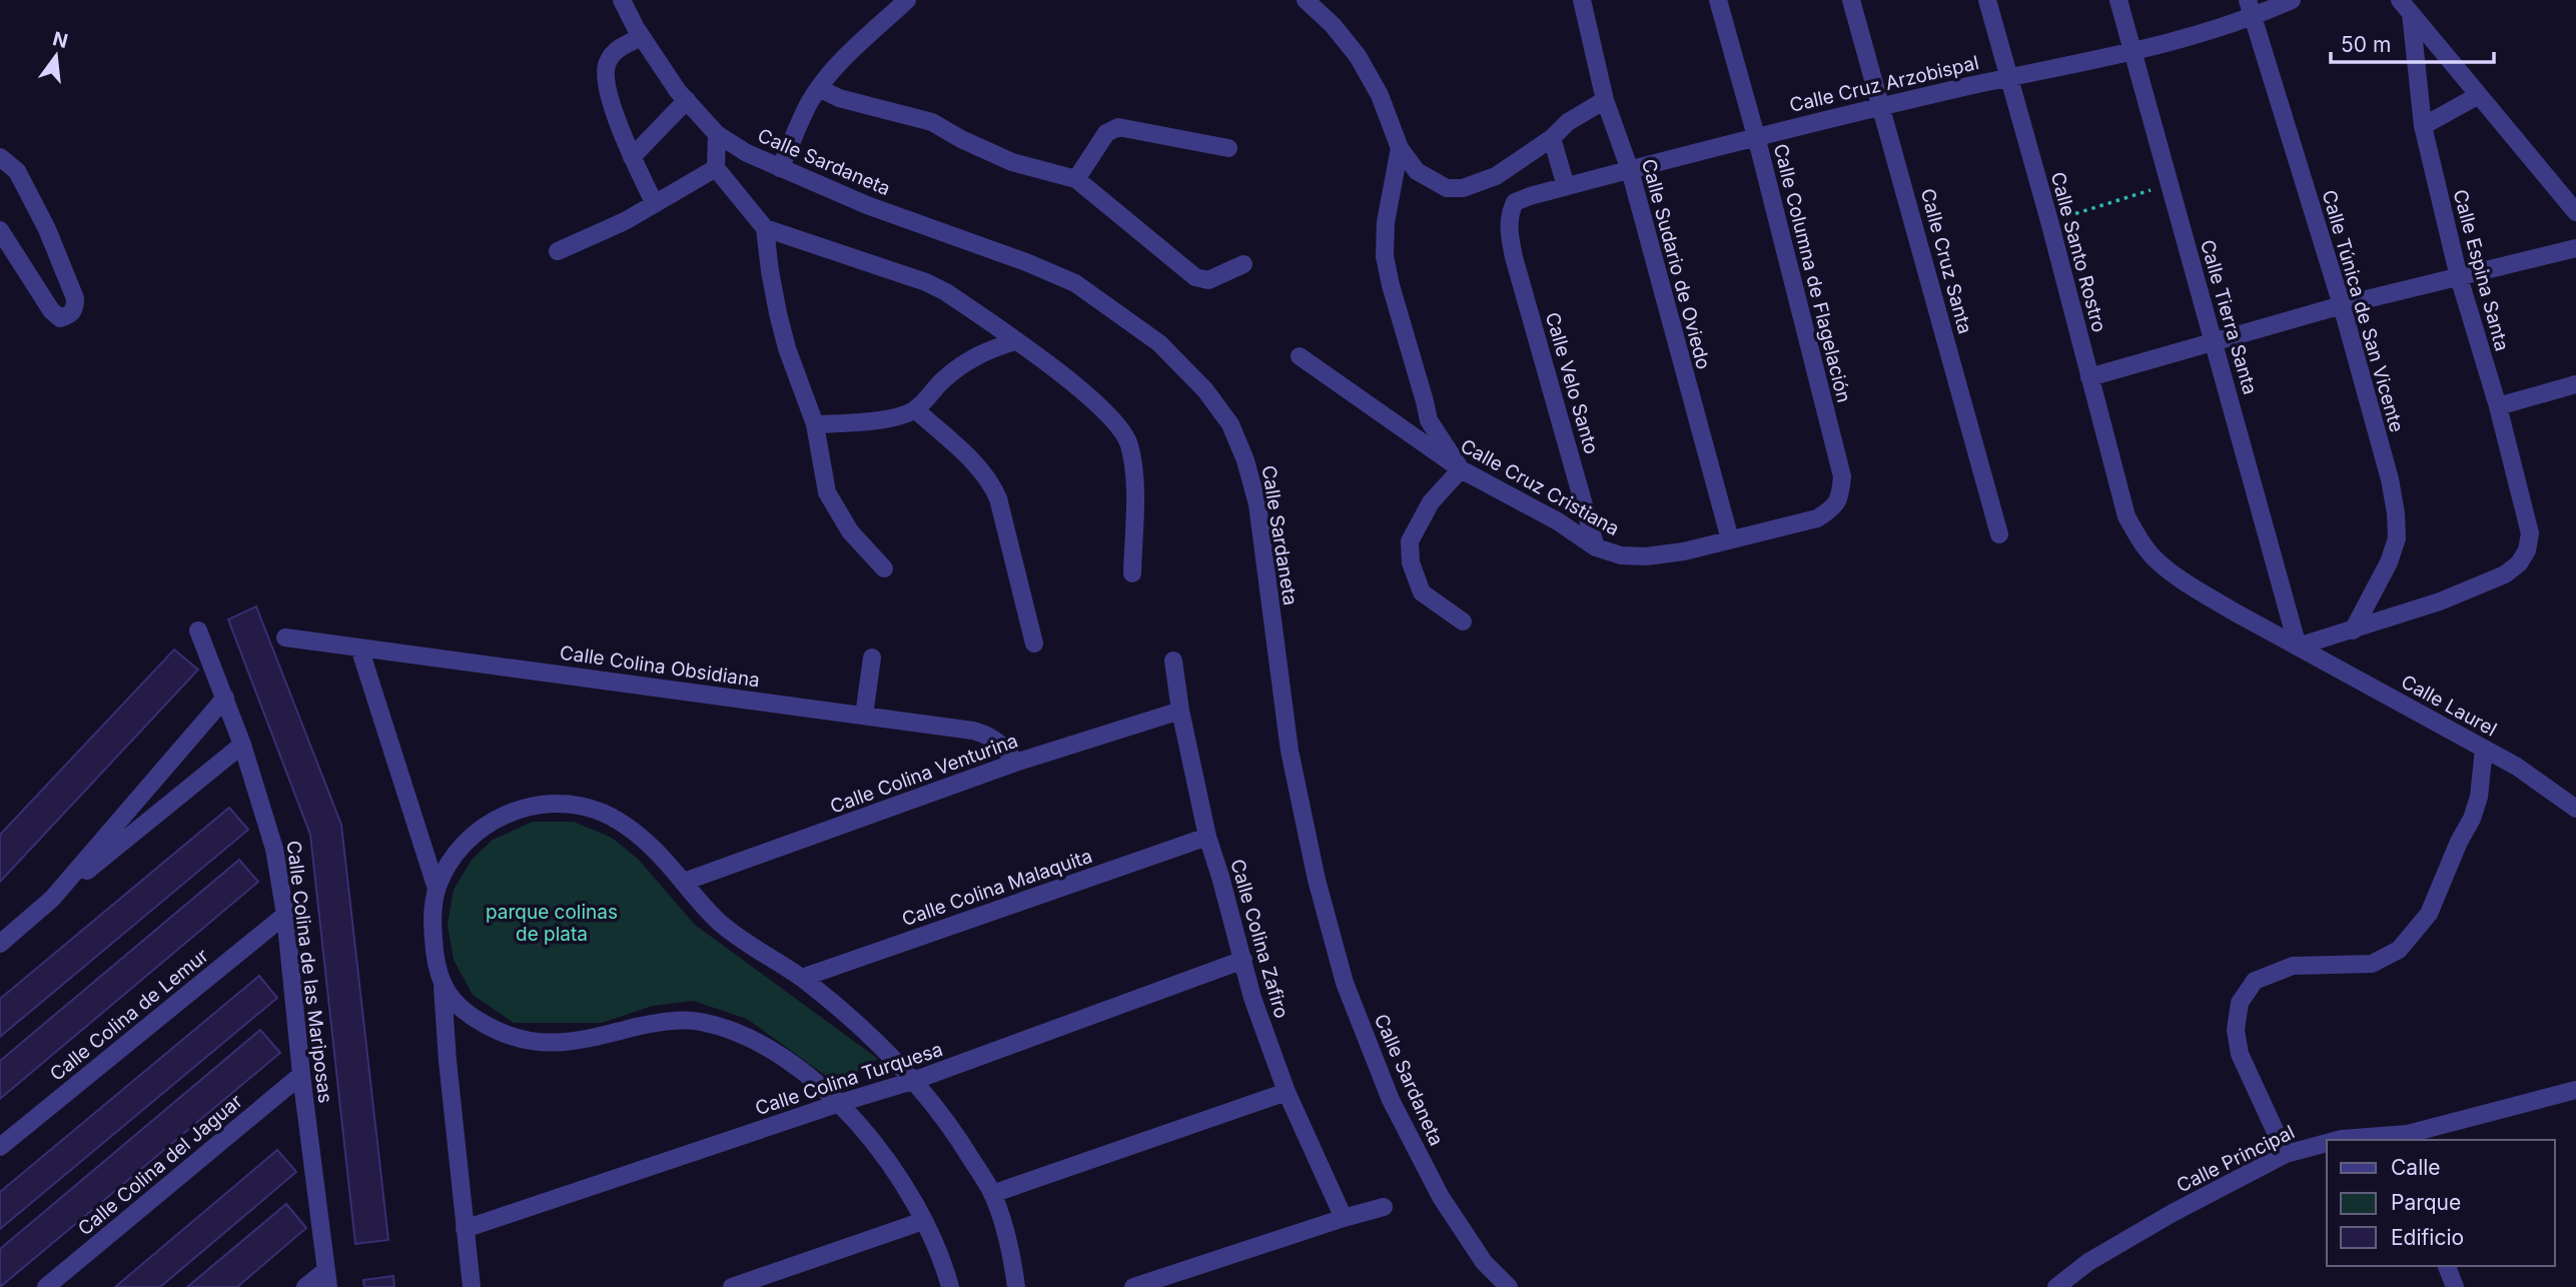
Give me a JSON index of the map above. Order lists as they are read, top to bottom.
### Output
{
  "streets": {
    "street": [
      "Calle Cruz Arzobispal",
      "Calle Sardaneta",
      "Calle Santo Rostro",
      "Calle Cruz Santa",
      "Calle Sudario de Oviedo",
      "Calle Espina Santa",
      "Calle Columna de Flagelación",
      "Calle Túnica de San Vicente",
      "Calle Tierra Santa",
      "Calle Velo Santo",
      "Calle Cruz Cristiana",
      "Calle Colina Obsidiana",
      "Calle Laurel",
      "Calle Colina Venturina",
      "Calle Colina Malaquita",
      "Calle Colina Zafiro",
      "Calle Colina de las Mariposas",
      "Calle Colina de Lemur",
      "Calle Colina Turquesa",
      "Calle Principal",
      "Calle Colina del Jaguar"
    ]
  },
  "crossings": [
    ["Calle Cruz Arzobispal", "Calle Santo Rostro"],
    ["Calle Cruz Arzobispal", "Calle Cruz Santa"],
    ["Calle Cruz Arzobispal", "Calle Sudario de Oviedo"],
    ["Calle Cruz Arzobispal", "Calle Columna de Flagelación"],
    ["Calle Cruz Arzobispal", "Calle Túnica de San Vicente"],
    ["Calle Cruz Arzobispal", "Calle Tierra Santa"],
    ["Calle Cruz Arzobispal", "Calle Velo Santo"],
    ["Calle Santo Rostro", "Calle Laurel"],
    ["Calle Sudario de Oviedo", "Calle Cruz Cristiana"],
    ["Calle Espina Santa", "Calle Túnica de San Vicente"],
    ["Calle Columna de Flagelación", "Calle Cruz Cristiana"],
    ["Calle Tierra Santa", "Calle Laurel"],
    ["Calle Velo Santo", "Calle Cruz Cristiana"],
    ["Calle Colina Obsidiana", "Calle Colina Venturina"],
    ["Calle Colina Venturina", "Calle Colina Zafiro"],
    ["Calle Colina Malaquita", "Calle Colina Zafiro"],
    ["Calle Colina Zafiro", "Calle Colina Turquesa"],
    ["Calle Colina de las Mariposas", "Calle Colina de Lemur"],
    ["Calle Colina de las Mariposas", "Calle Colina del Jaguar"]
  ],
  "parks": ["parque colinas de plata"],
  "legend": ["Calle", "Parque", "Edificio"],
  "scale_bar": "50 m",
  "north": "top"
}
